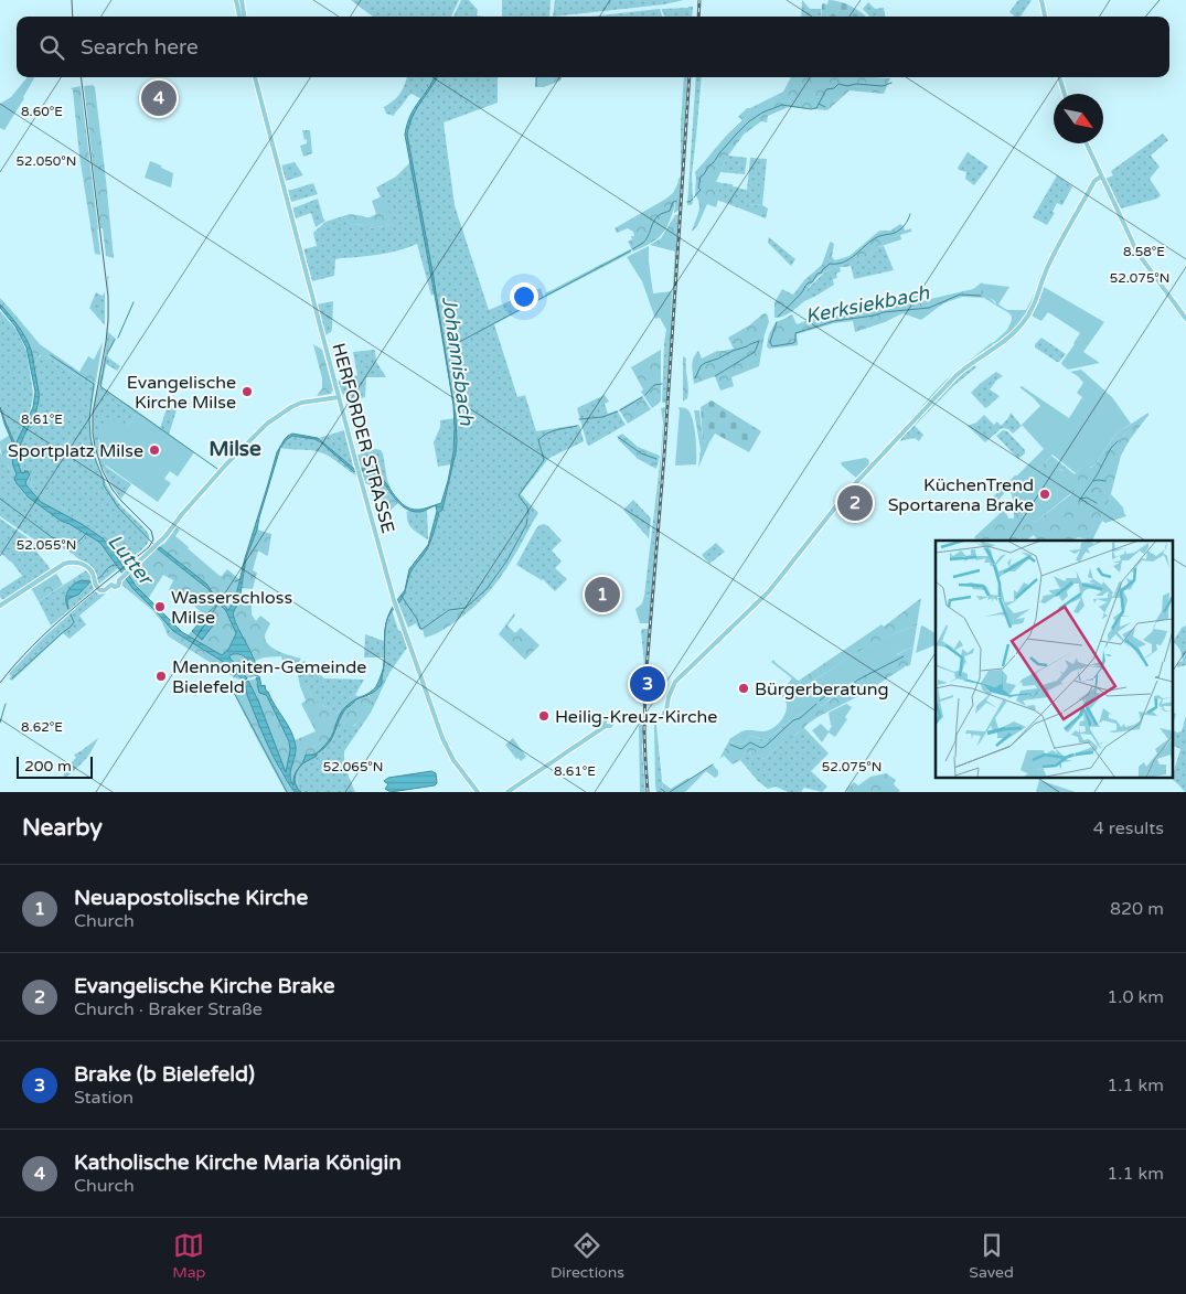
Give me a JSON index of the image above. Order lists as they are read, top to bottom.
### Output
{
  "streets": {
    "main road": ["HERFORDER STRASSE"]
  },
  "districts": ["Milse"],
  "water": ["Kerksiekbach", "Johannisbach", "Lutter"],
  "places": [
    "Evangelische Kirche Milse",
    "Sportplatz Milse",
    "KüchenTrend Sportarena Brake",
    "Wasserschloss Milse",
    "Mennoniten-Gemeinde Bielefeld",
    "Bürgerberatung",
    "Heilig-Kreuz-Kirche"
  ],
  "scale_bar": "200 m",
  "north": "bottom right",
  "page": {
    "search": "Search here",
    "pins": [
      "4",
      "2",
      "1",
      "3"
    ],
    "scale": "200 m",
    "heading": ["Nearby", "4 results"],
    "list": [
      {
        "mark": "1",
        "name": "Neuapostolische Kirche",
        "note": "Church",
        "value": "820 m"
      },
      {
        "mark": "2",
        "name": "Evangelische Kirche Brake",
        "note": "Church · Braker Straße",
        "value": "1.0 km"
      },
      {
        "mark": "3",
        "name": "Brake (b Bielefeld)",
        "note": "Station",
        "value": "1.1 km"
      },
      {
        "mark": "4",
        "name": "Katholische Kirche Maria Königin",
        "note": "Church",
        "value": "1.1 km"
      }
    ],
    "nav": ["Map", "Directions", "Saved"]
  },
  "coordinates": [
    "8.60°E",
    "52.050°N",
    "8.58°E",
    "52.075°N",
    "8.61°E",
    "52.055°N",
    "8.62°E",
    "52.065°N"
  ]
}
